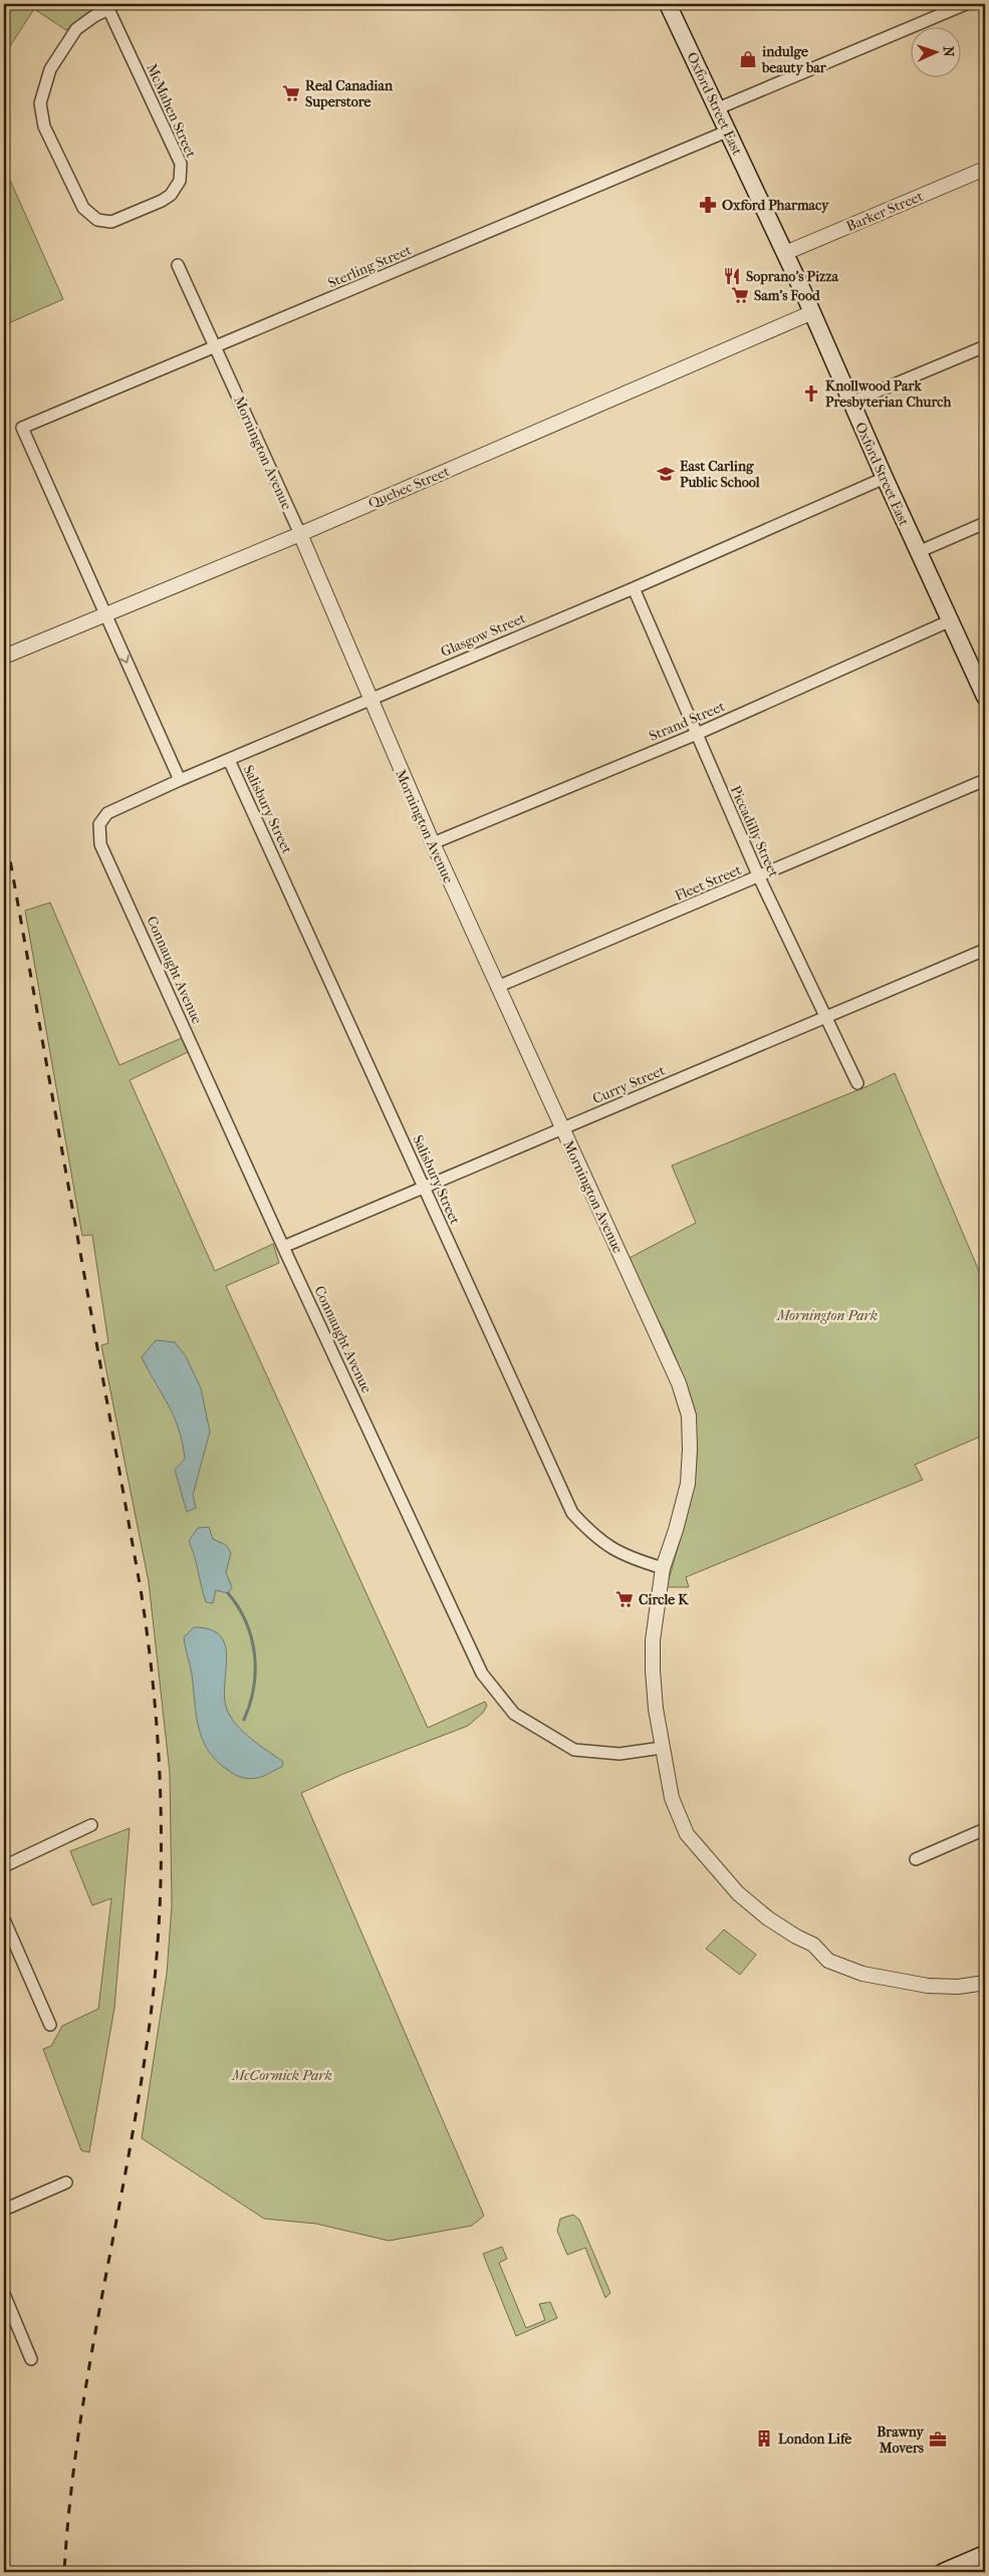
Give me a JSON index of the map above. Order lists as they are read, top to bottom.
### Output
{
  "streets": {
    "main road": ["Oxford Street East"],
    "street": [
      "McMahen Street",
      "Barker Street",
      "Sterling Street",
      "Mornington Avenue",
      "Quebec Street",
      "Glasgow Street",
      "Strand Street",
      "Salisbury Street",
      "Piccadilly Street",
      "Fleet Street",
      "Connaught Avenue",
      "Curry Street"
    ]
  },
  "crossings": [
    ["Oxford Street East", "Barker Street"],
    ["Oxford Street East", "Sterling Street"],
    ["Oxford Street East", "Quebec Street"],
    ["Oxford Street East", "Glasgow Street"],
    ["Oxford Street East", "Strand Street"],
    ["Sterling Street", "Mornington Avenue"],
    ["Sterling Street", "Quebec Street"],
    ["Mornington Avenue", "Quebec Street"],
    ["Mornington Avenue", "Glasgow Street"],
    ["Mornington Avenue", "Strand Street"],
    ["Mornington Avenue", "Salisbury Street"],
    ["Mornington Avenue", "Fleet Street"],
    ["Mornington Avenue", "Connaught Avenue"],
    ["Mornington Avenue", "Curry Street"],
    ["Glasgow Street", "Salisbury Street"],
    ["Glasgow Street", "Piccadilly Street"],
    ["Glasgow Street", "Connaught Avenue"],
    ["Strand Street", "Piccadilly Street"],
    ["Salisbury Street", "Curry Street"],
    ["Piccadilly Street", "Fleet Street"],
    ["Piccadilly Street", "Curry Street"],
    ["Connaught Avenue", "Curry Street"]
  ],
  "parks": ["Mornington Park", "McCormick Park"],
  "places": {
    "shop": ["indulge beauty bar"],
    "supermarket": ["Real Canadian Superstore", "Sam's Food", "Circle K"],
    "pharmacy": ["Oxford Pharmacy"],
    "restaurant": ["Soprano's Pizza"],
    "church": ["Knollwood Park Presbyterian Church"],
    "school or university": ["East Carling Public School"],
    "building": ["London Life"],
    "office": ["Brawny Movers"]
  },
  "north": "right"
}
